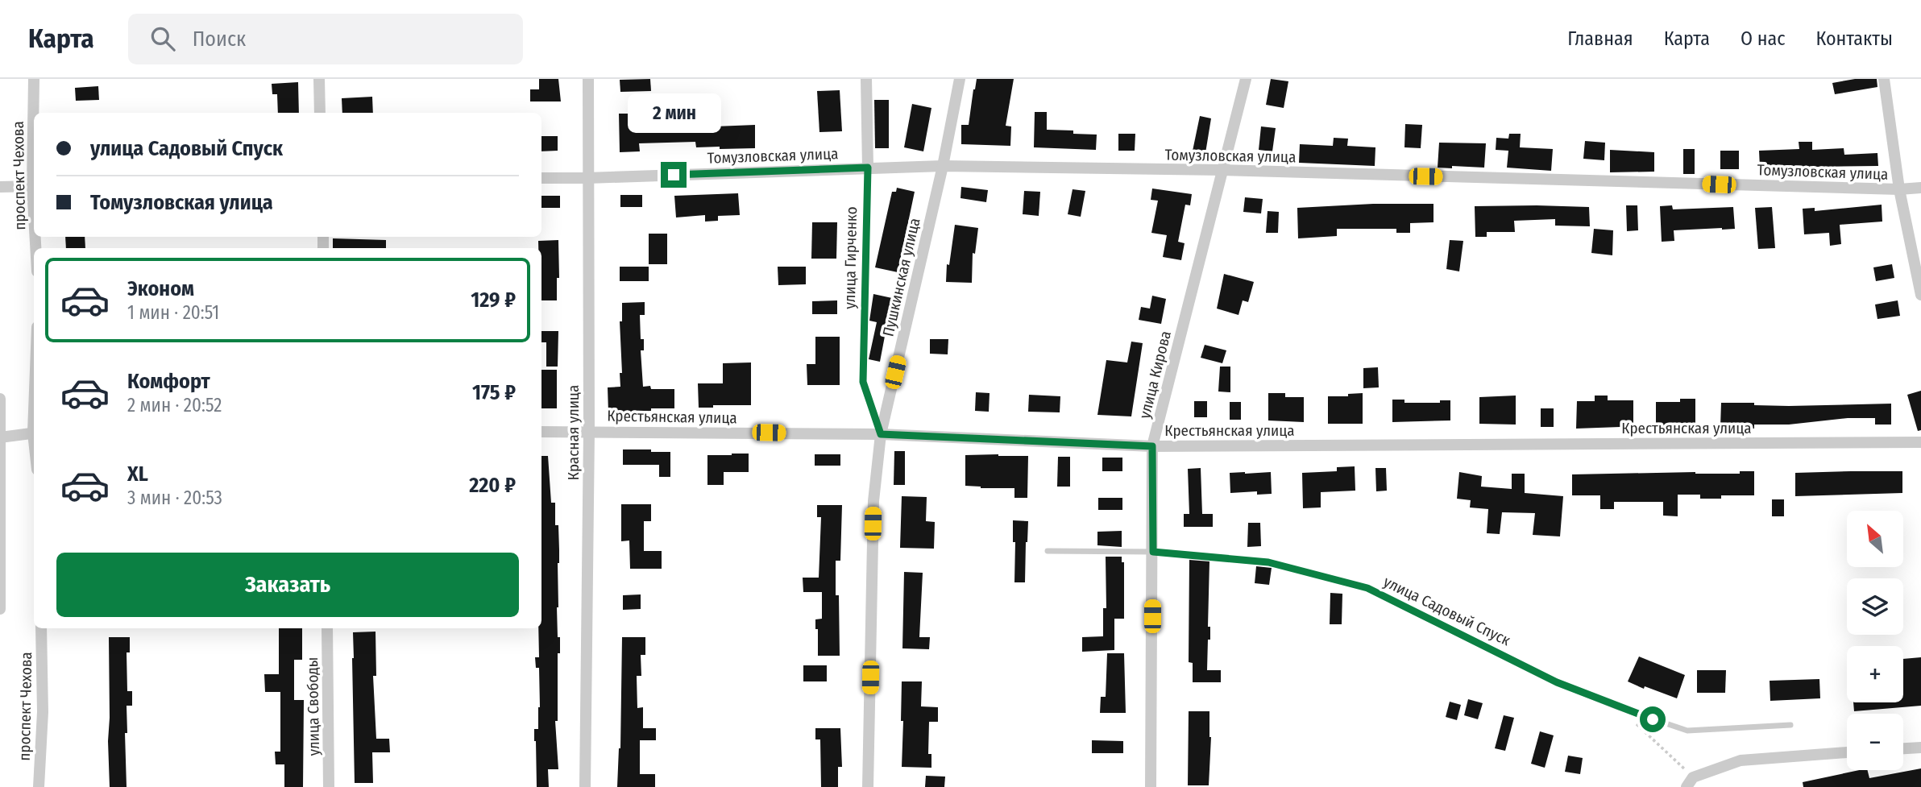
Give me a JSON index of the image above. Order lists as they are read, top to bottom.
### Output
{
  "streets": {
    "street": [
      "Томузловская улица",
      "проспект Чехова",
      "улица Гирченко",
      "Пушкинская улица",
      "улица Кирова",
      "Крестьянская улица",
      "Красная улица",
      "улица Свободы"
    ],
    "lane": ["улица Садовый Спуск"]
  },
  "crossings": [
    ["Томузловская улица", "улица Гирченко"],
    ["Томузловская улица", "Пушкинская улица"],
    ["Томузловская улица", "улица Кирова"],
    ["Томузловская улица", "Красная улица"],
    ["улица Гирченко", "Пушкинская улица"],
    ["улица Гирченко", "Крестьянская улица"],
    ["Пушкинская улица", "Крестьянская улица"],
    ["улица Кирова", "Крестьянская улица"],
    ["улица Кирова", "улица Садовый Спуск"],
    ["Крестьянская улица", "Красная улица"]
  ],
  "north": "top left",
  "page": {
    "header": "Карта",
    "search": "Поиск",
    "nav": [
      "Главная",
      "Карта",
      "О нас",
      "Контакты"
    ],
    "bubble": "2 мин",
    "banner": ["улица Садовый Спуск", "Томузловская улица"],
    "list": [
      {
        "name": "Эконом",
        "note": "1 мин · 20:51",
        "value": "129 ₽"
      },
      {
        "name": "Комфорт",
        "note": "2 мин · 20:52",
        "value": "175 ₽"
      },
      {
        "name": "XL",
        "note": "3 мин · 20:53",
        "value": "220 ₽"
      }
    ],
    "map_buttons": ["+", "−"],
    "buttons": "Заказать"
  }
}
